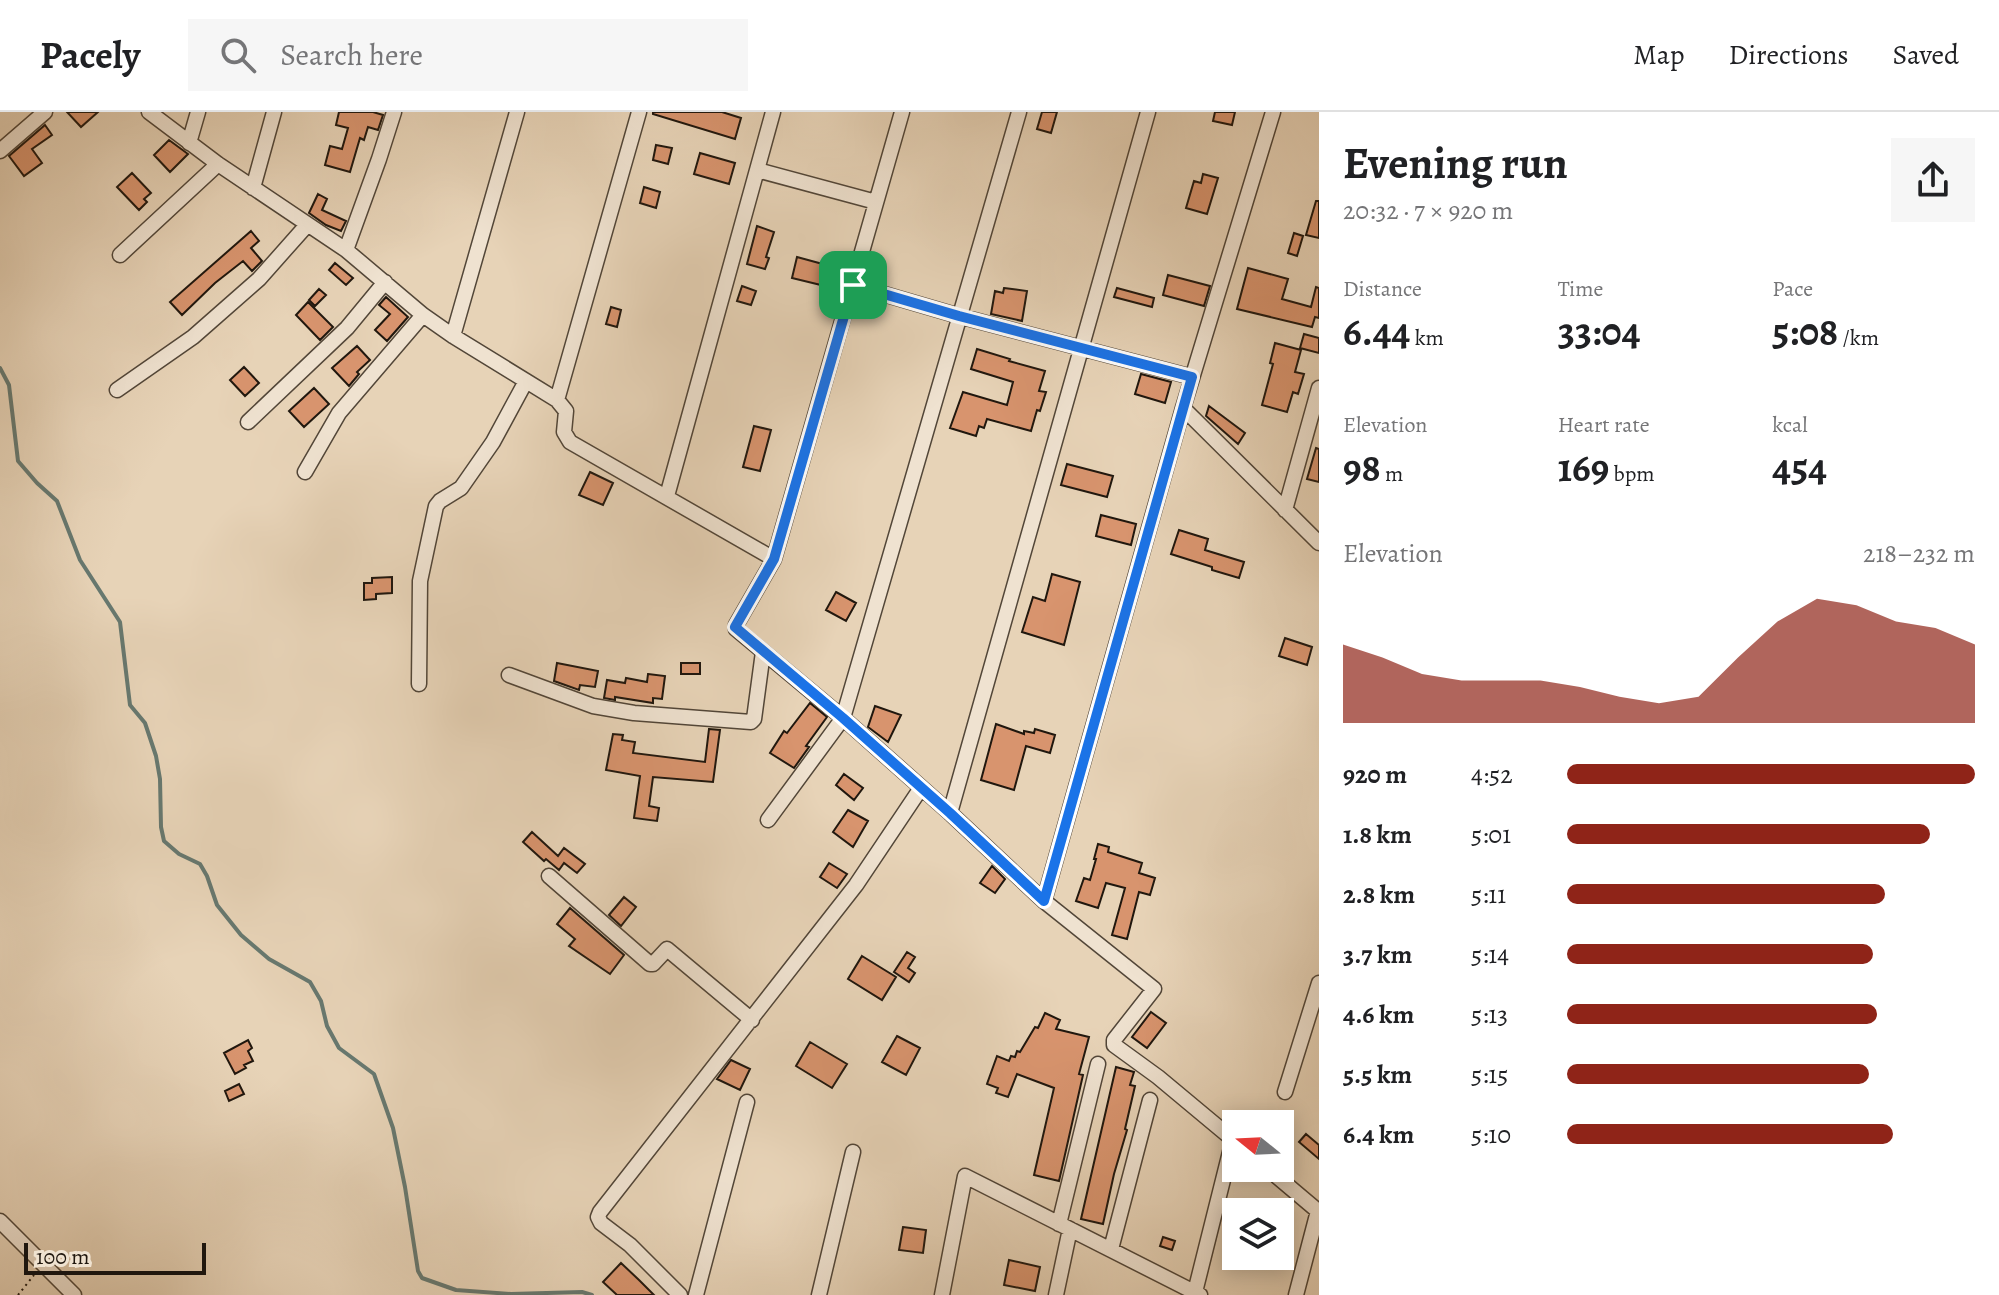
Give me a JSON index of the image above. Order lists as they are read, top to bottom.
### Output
{
  "scale_bar": "100 m",
  "north": "left",
  "page": {
    "header": "Pacely",
    "search": "Search here",
    "nav": ["Map", "Directions", "Saved"],
    "heading": ["Evening run", "20:32 · 7 × 920 m"],
    "stats": [
      ["Distance", "6.44 km"],
      ["Time", "33:04"],
      ["Pace", "5:08 /km"],
      ["Elevation", "98 m"],
      ["Heart rate", "169 bpm"],
      ["kcal", "454"]
    ],
    "chart": ["Elevation", "218–232 m"],
    "list": [
      {
        "name": "920 m",
        "note": "4:52"
      },
      {
        "name": "1.8 km",
        "note": "5:01"
      },
      {
        "name": "2.8 km",
        "note": "5:11"
      },
      {
        "name": "3.7 km",
        "note": "5:14"
      },
      {
        "name": "4.6 km",
        "note": "5:13"
      },
      {
        "name": "5.5 km",
        "note": "5:15"
      },
      {
        "name": "6.4 km",
        "note": "5:10"
      }
    ],
    "scale": "100 m"
  }
}
